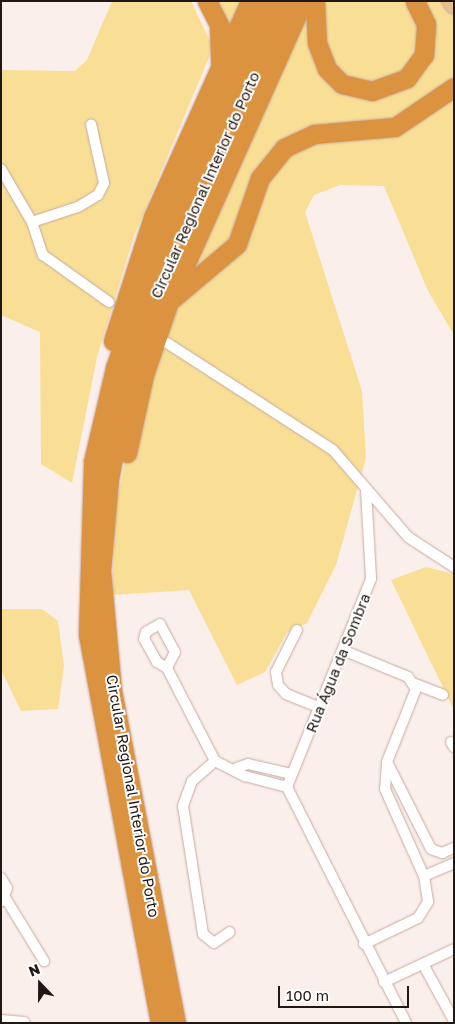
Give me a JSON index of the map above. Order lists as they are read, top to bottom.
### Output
{
  "streets": {
    "highway": ["Circular Regional Interior do Porto"],
    "street": ["Rua Água da Sombra"]
  },
  "scale_bar": "100 m",
  "north": "top"
}
